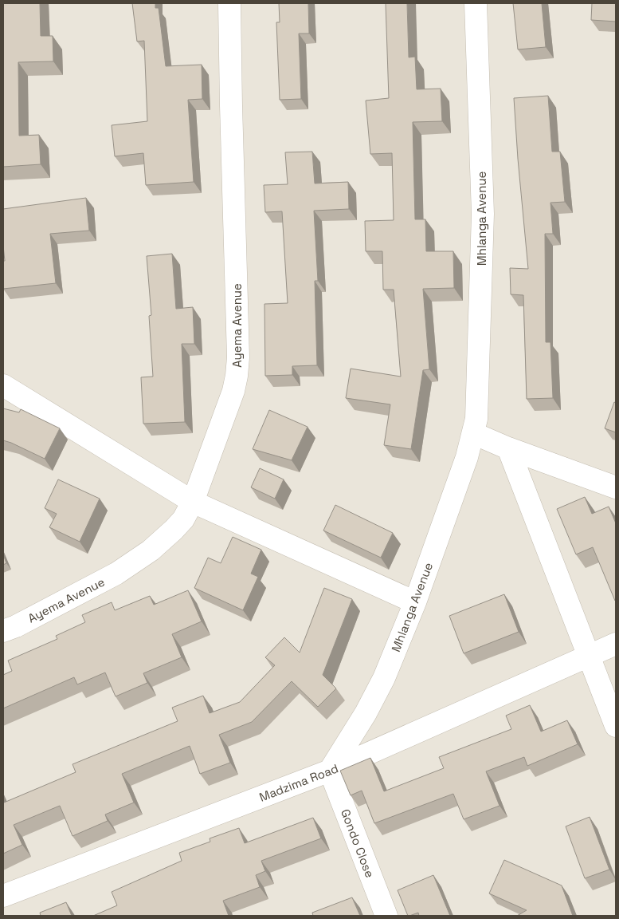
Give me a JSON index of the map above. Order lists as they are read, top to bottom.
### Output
{
  "streets": {
    "street": [
      "Mhlanga Avenue",
      "Ayema Avenue",
      "Madzima Road",
      "Gondo Close"
    ]
  },
  "crossings": [
    ["Mhlanga Avenue", "Madzima Road"],
    ["Mhlanga Avenue", "Gondo Close"],
    ["Madzima Road", "Gondo Close"]
  ]
}
